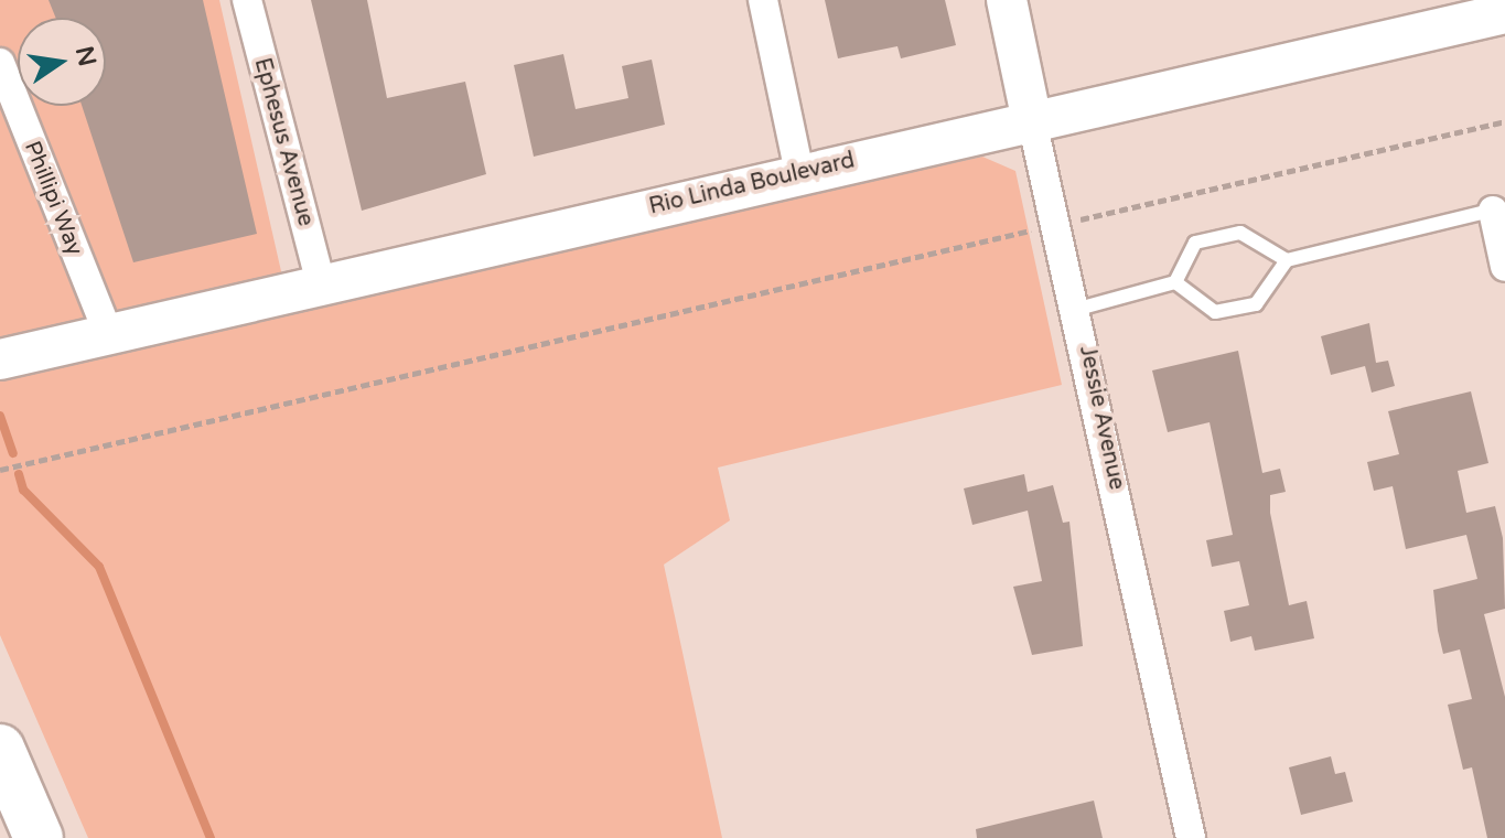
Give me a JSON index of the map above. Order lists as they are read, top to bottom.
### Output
{
  "streets": {
    "main road": ["Rio Linda Boulevard", "Jessie Avenue"],
    "street": ["Ephesus Avenue", "Phillipi Way"]
  },
  "crossings": [
    ["Ephesus Avenue", "Rio Linda Boulevard"],
    ["Rio Linda Boulevard", "Phillipi Way"],
    ["Rio Linda Boulevard", "Jessie Avenue"]
  ],
  "north": "right"
}
